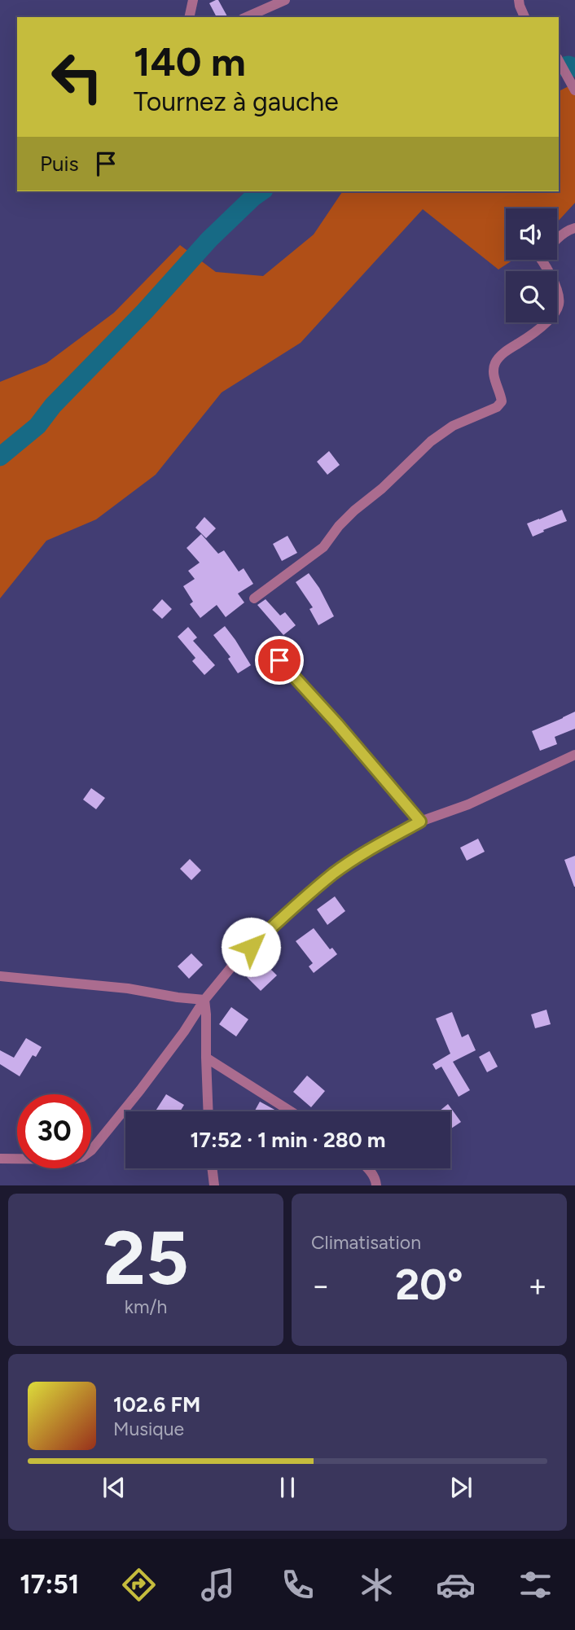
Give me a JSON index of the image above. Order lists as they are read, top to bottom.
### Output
{
  "page": {
    "turn": ["140 m", "Tournez à gauche"],
    "then": "Puis",
    "limit": "30",
    "trip": "17:52 · 1 min · 280 m",
    "tile": [
      ["25", "km/h"],
      "Climatisation"
    ],
    "heat": ["−", "20°", "+"],
    "song": ["102.6 FM", "Musique"],
    "tabs": "17:51"
  }
}
